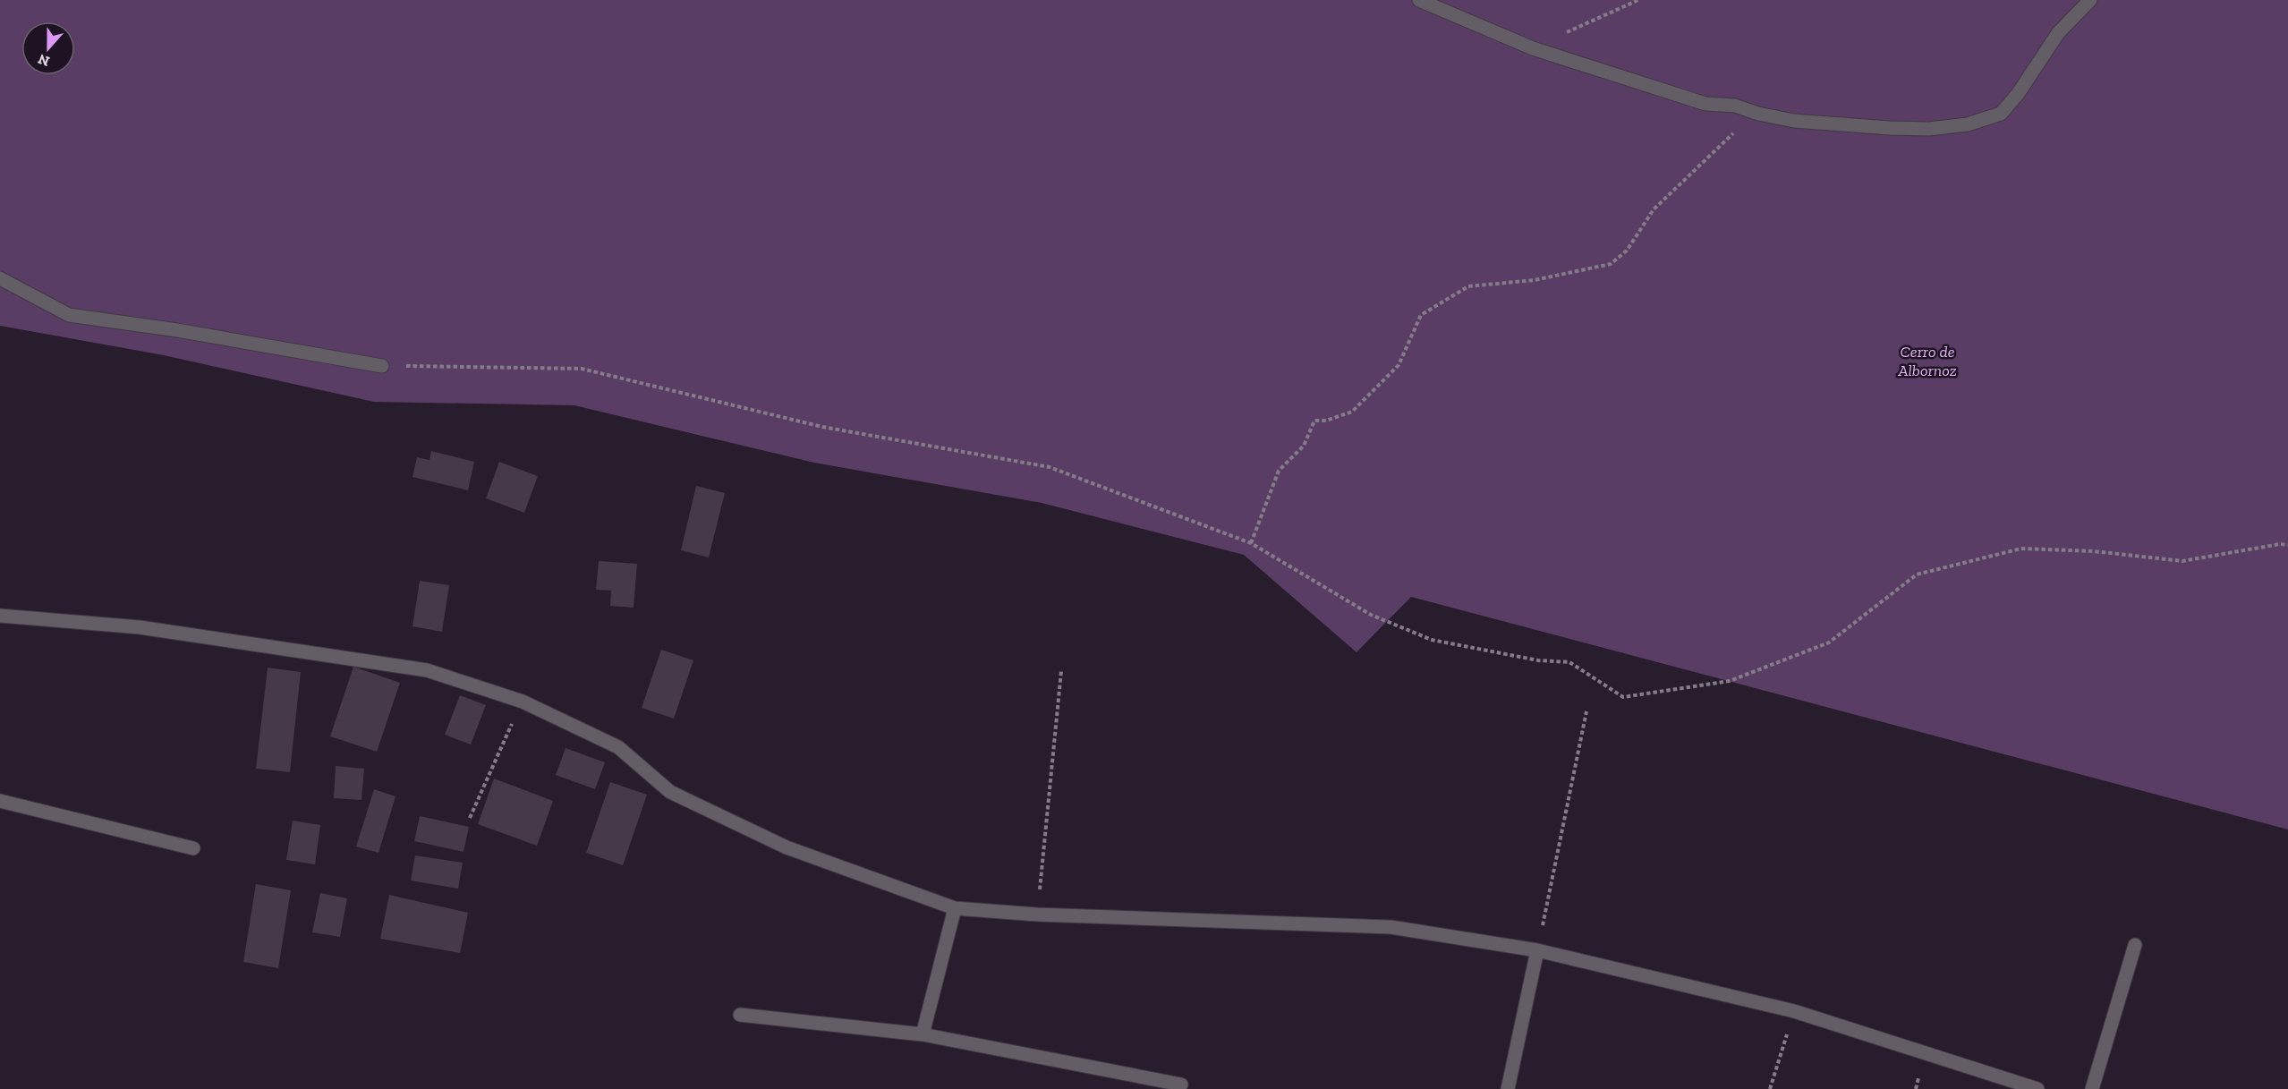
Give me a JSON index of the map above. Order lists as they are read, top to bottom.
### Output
{
  "parks": ["Cerro de Albornoz"],
  "north": "bottom"
}
